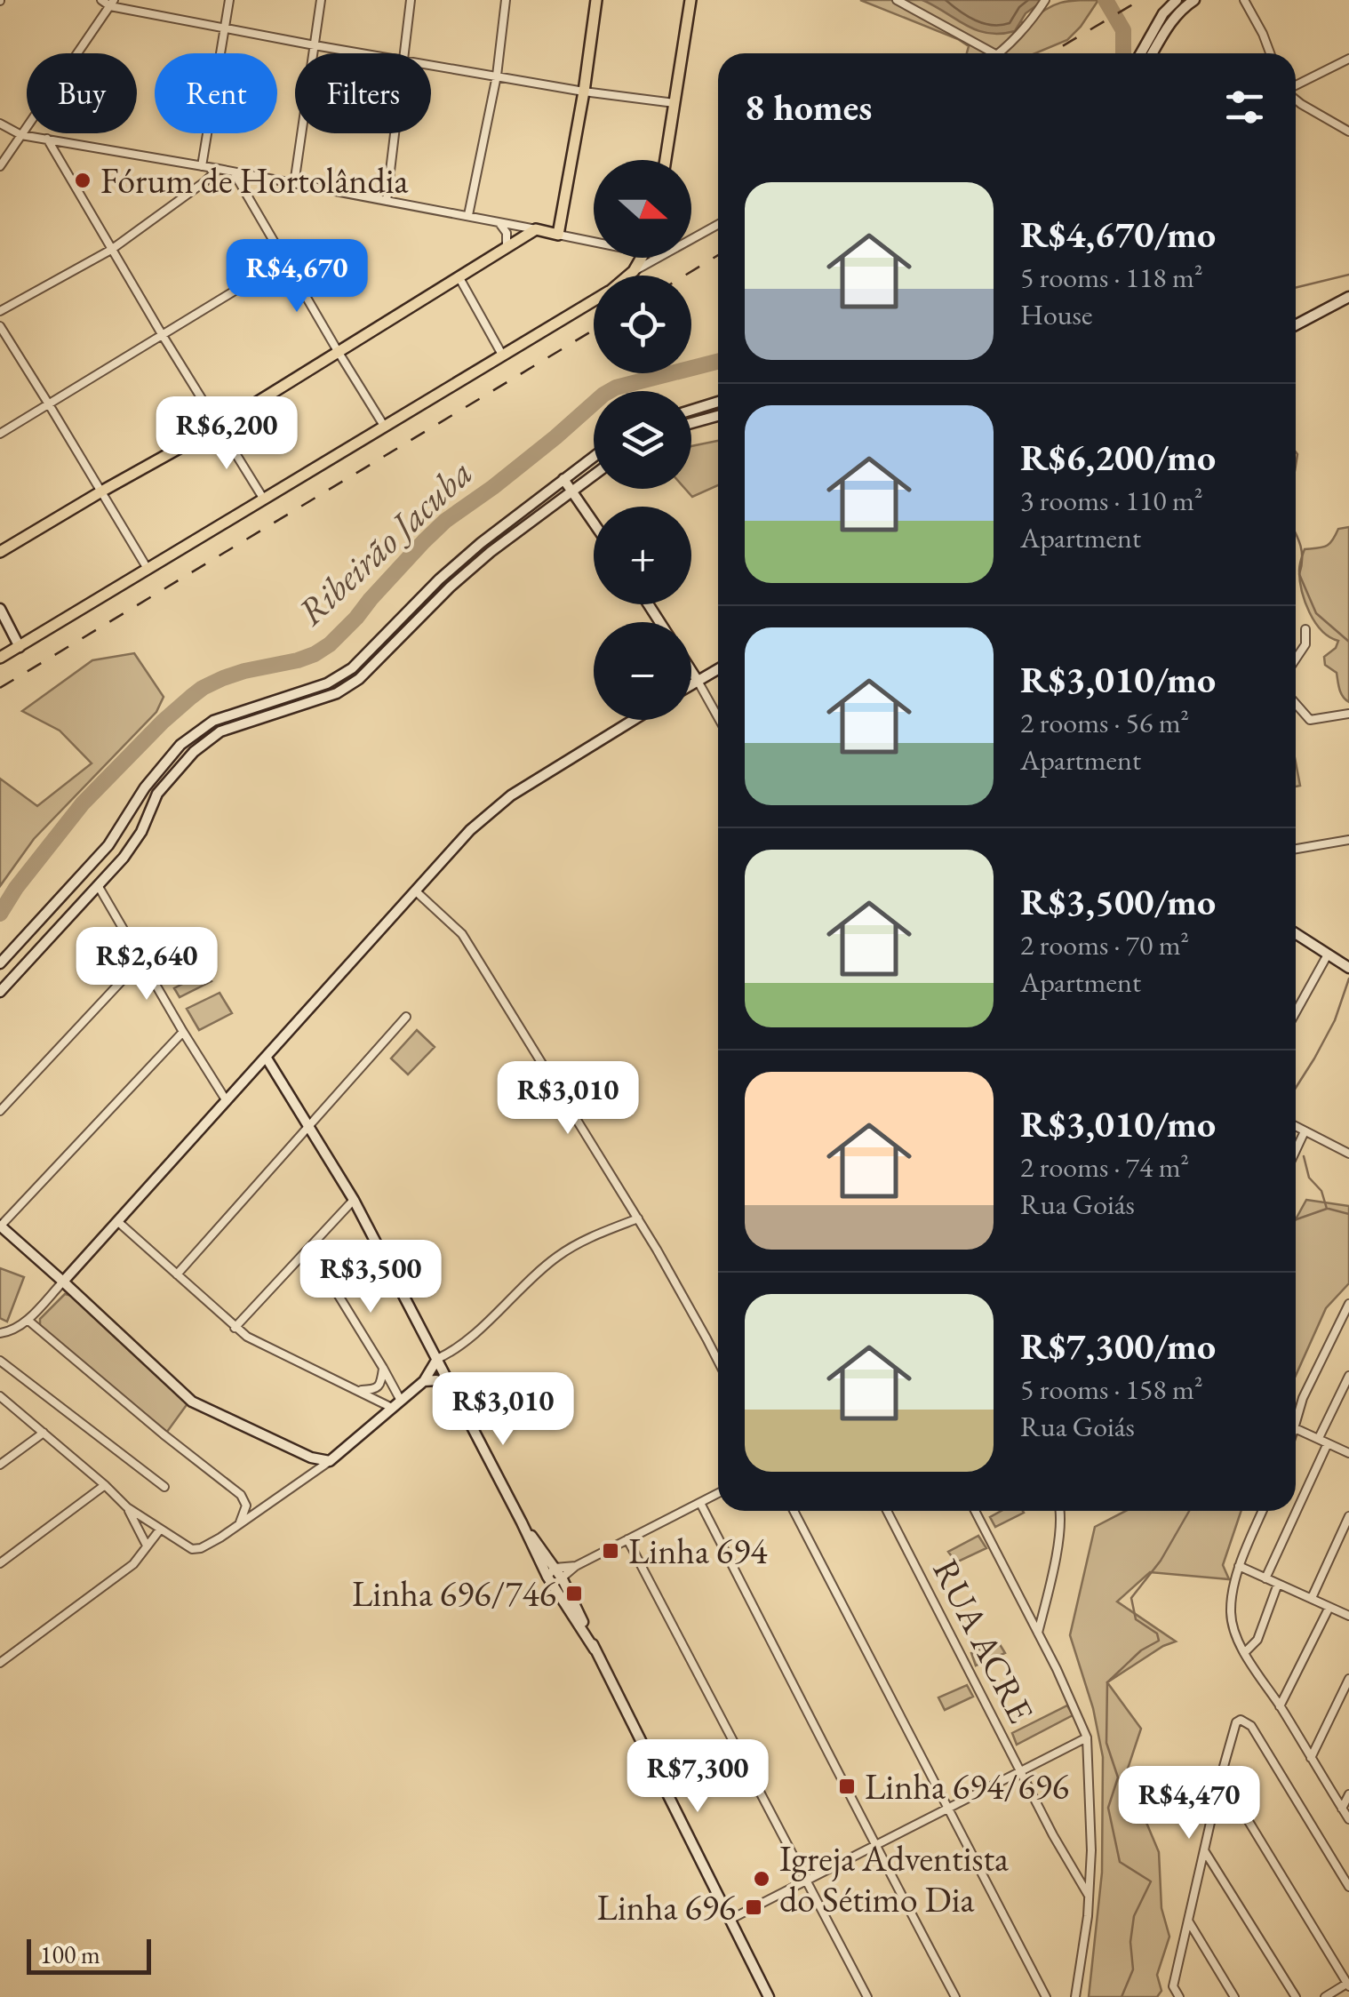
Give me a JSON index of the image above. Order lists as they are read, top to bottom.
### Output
{
  "streets": {
    "street": ["RUA ACRE"]
  },
  "water": ["Ribeirão Jacuba"],
  "places": {
    "other": ["Fórum de Hortolândia", "Igreja Adventista do Sétimo Dia"],
    "transit": [
      "Linha 694",
      "Linha 696/746",
      "Linha 694/696",
      "Linha 696"
    ]
  },
  "scale_bar": "100 m",
  "north": "right",
  "page": {
    "chip": ["Buy", "Rent", "Filters"],
    "heading": "8 homes",
    "map_buttons": ["+", "−"],
    "list": [
      {
        "name": "R$4,670/mo",
        "note": "5 rooms · 118 m² · House"
      },
      {
        "name": "R$6,200/mo",
        "note": "3 rooms · 110 m² · Apartment"
      },
      {
        "name": "R$3,010/mo",
        "note": "2 rooms · 56 m² · Apartment"
      },
      {
        "name": "R$3,500/mo",
        "note": "2 rooms · 70 m² · Apartment"
      },
      {
        "name": "R$3,010/mo",
        "note": "2 rooms · 74 m² · Rua Goiás"
      },
      {
        "name": "R$7,300/mo",
        "note": "5 rooms · 158 m² · Rua Goiás"
      }
    ],
    "price": [
      "R$4,670",
      "R$6,200",
      "R$2,640",
      "R$3,010",
      "R$3,500",
      "R$3,010",
      "R$7,300",
      "R$4,470"
    ],
    "scale": "100 m"
  }
}
